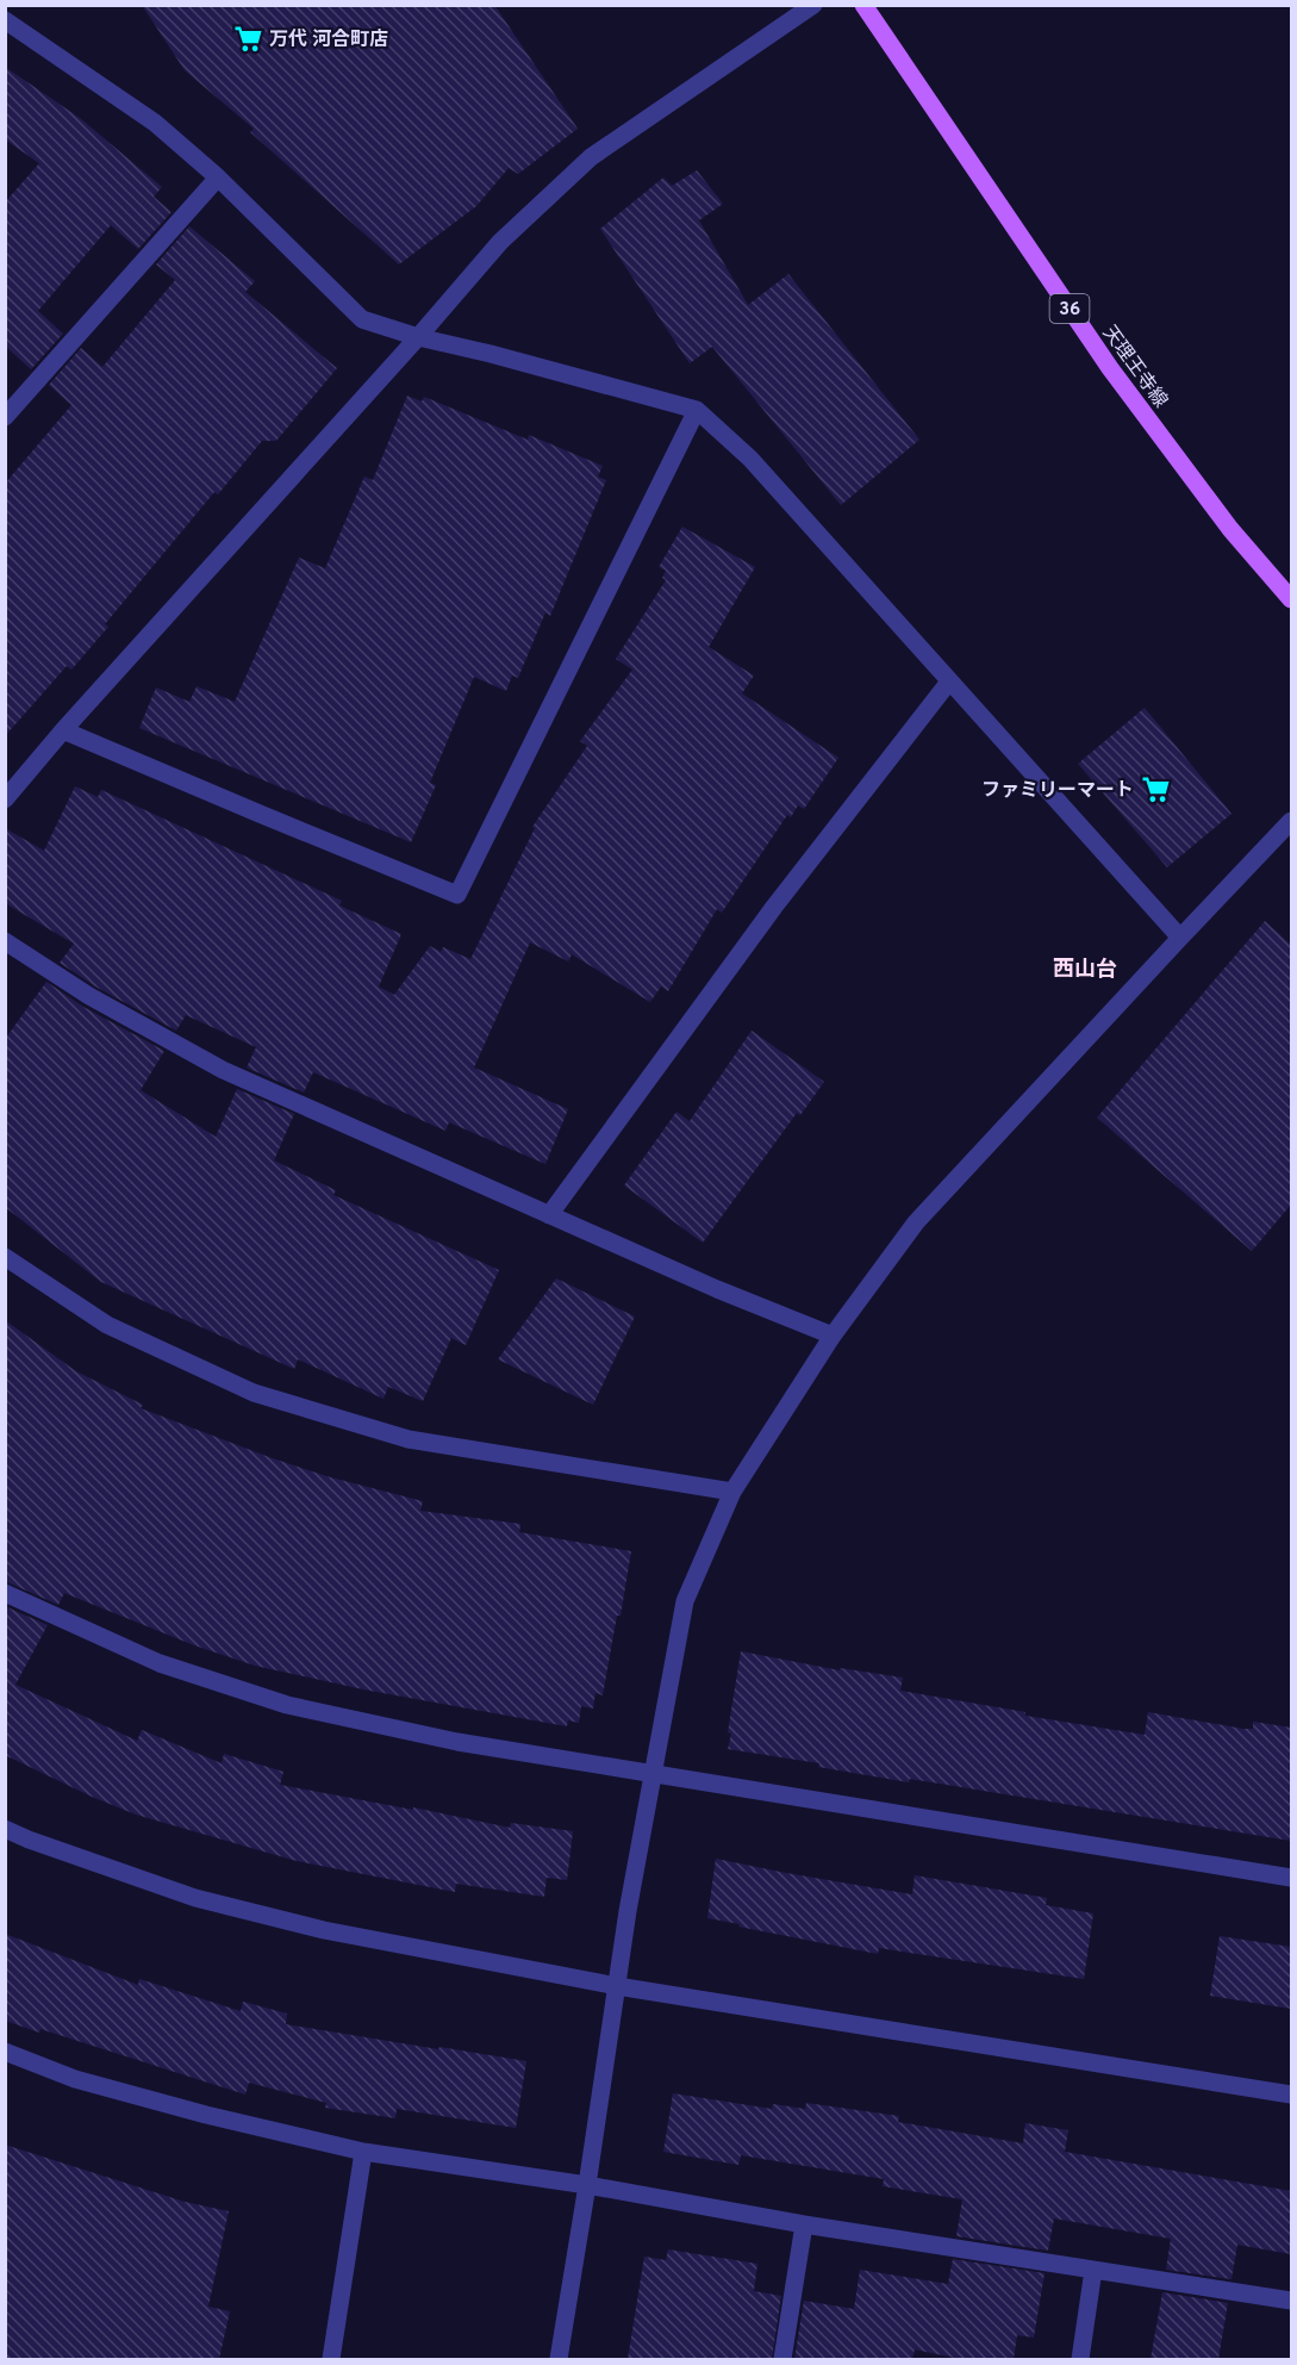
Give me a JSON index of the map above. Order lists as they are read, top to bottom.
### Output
{
  "streets": {
    "main road": ["36", "天理王寺線"]
  },
  "districts": ["西山台"],
  "places": {
    "supermarket": ["万代 河合町店", "ファミリーマート"]
  }
}
